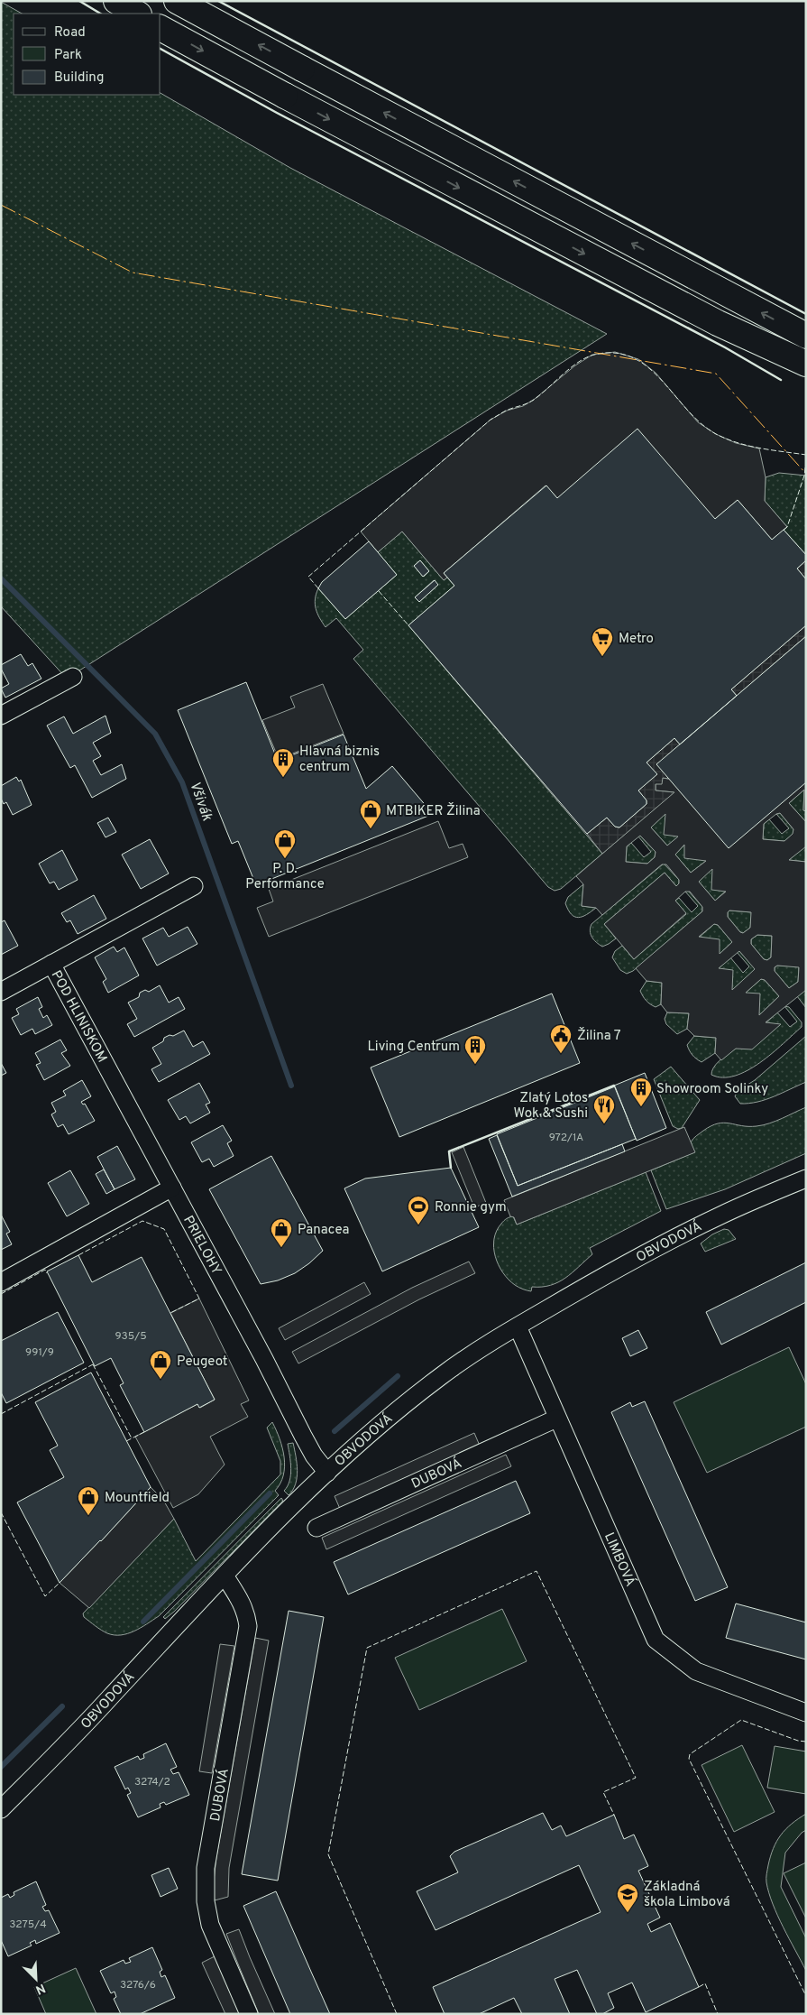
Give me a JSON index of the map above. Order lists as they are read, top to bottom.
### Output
{
  "streets": {
    "street": [
      "POD HLINISKOM",
      "OBVODOVÁ",
      "PRIELOHY",
      "DUBOVÁ",
      "LIMBOVÁ"
    ]
  },
  "crossings": [
    ["POD HLINISKOM", "PRIELOHY"],
    ["OBVODOVÁ", "PRIELOHY"],
    ["OBVODOVÁ", "DUBOVÁ"],
    ["OBVODOVÁ", "LIMBOVÁ"],
    ["DUBOVÁ", "LIMBOVÁ"]
  ],
  "water": ["Všivák"],
  "places": {
    "supermarket": ["Metro"],
    "building": ["Hlavná biznis centrum", "Living Centrum", "Showroom Solinky"],
    "shop": [
      "MTBIKER Žilina",
      "P. D. Performance",
      "Panacea",
      "Peugeot",
      "Mountfield"
    ],
    "public building": ["Žilina 7"],
    "restaurant": ["Zlatý Lotos Wok & Sushi"],
    "sports": ["Ronnie gym"],
    "school or university": ["Základná škola Limbová"]
  },
  "house_numbers": [
    "972/1A",
    "935/5",
    "991/9",
    "3274/2",
    "3275/4",
    "3276/6"
  ],
  "legend": ["Road", "Park", "Building"],
  "north": "bottom right"
}
